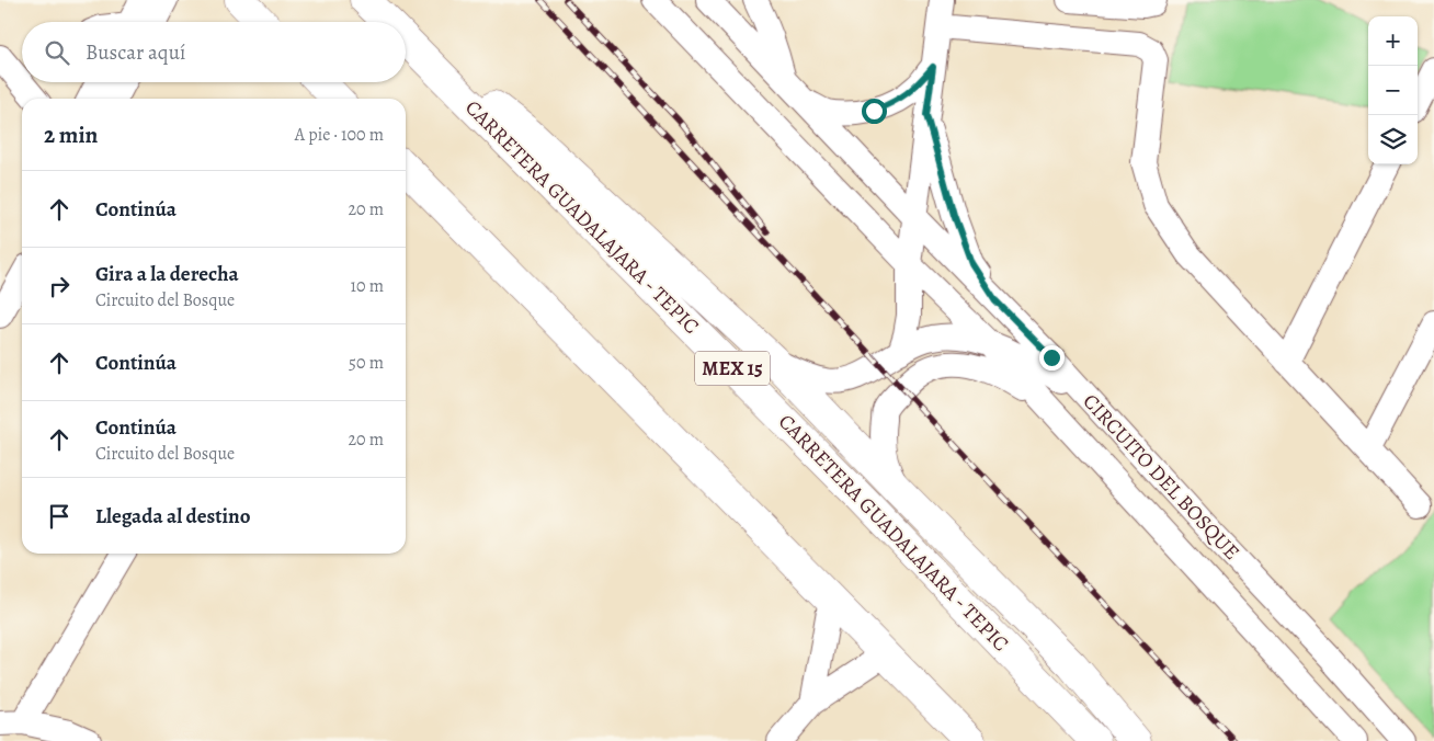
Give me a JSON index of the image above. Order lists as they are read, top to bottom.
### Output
{
  "streets": {
    "highway": ["CARRETERA GUADALAJARA - TEPIC", "MEX 15"],
    "street": ["CIRCUITO DEL BOSQUE"]
  },
  "page": {
    "map_buttons": ["+", "−"],
    "search": "Buscar aquí",
    "heading": ["2 min", "A pie · 100 m"],
    "list": [
      ["Continúa", "20 m"],
      ["Gira a la derecha", "Circuito del Bosque", "10 m"],
      ["Continúa", "50 m"],
      ["Continúa", "Circuito del Bosque", "20 m"],
      "Llegada al destino"
    ]
  }
}
